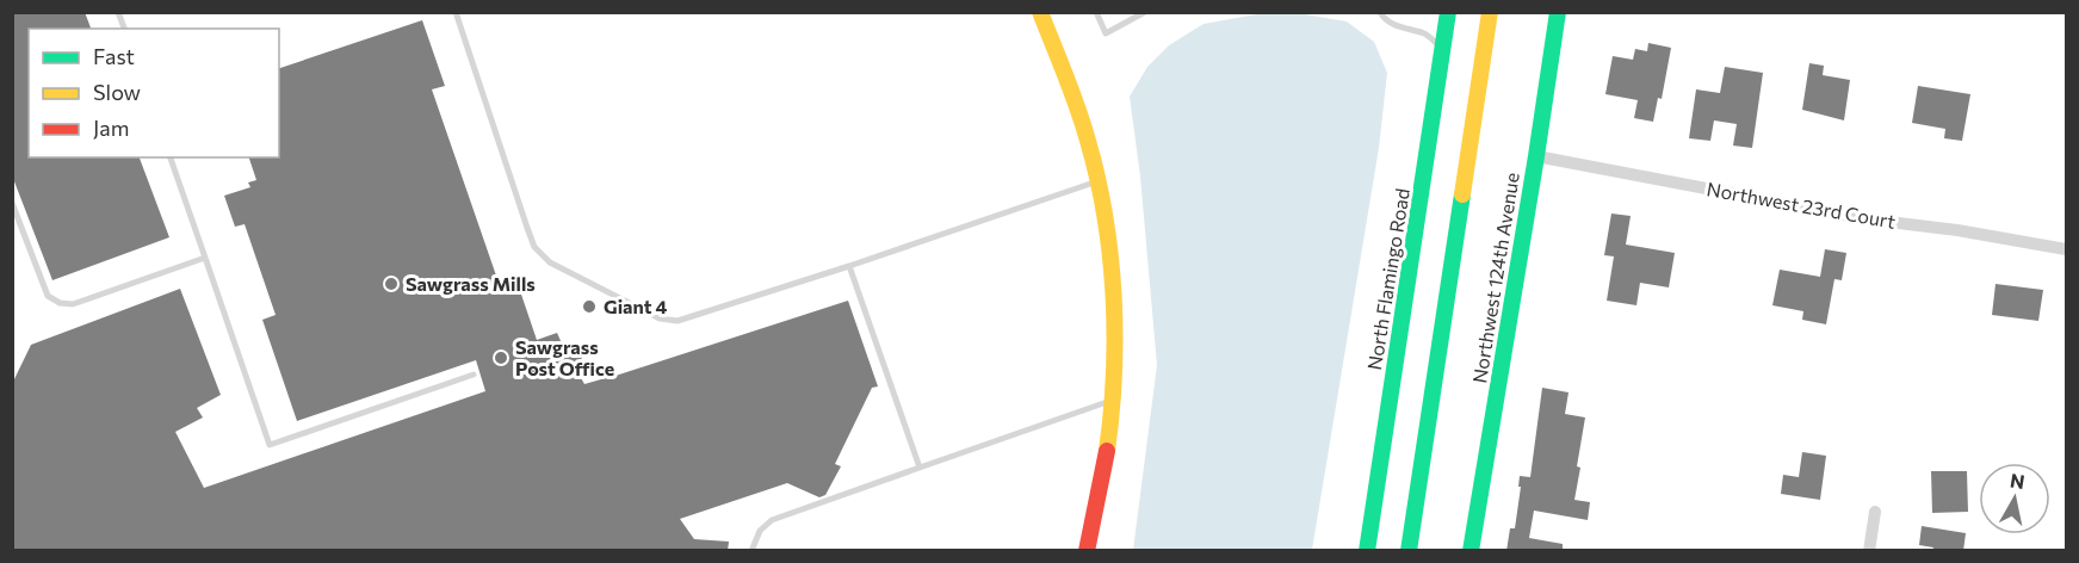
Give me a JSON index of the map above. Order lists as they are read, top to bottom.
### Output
{
  "streets": {
    "main road": ["Northwest 124th Avenue", "North Flamingo Road"],
    "street": ["Northwest 23rd Court"]
  },
  "crossings": [
    ["Northwest 23rd Court", "Northwest 124th Avenue"]
  ],
  "places": ["Sawgrass Mills", "Giant 4", "Sawgrass Post Office"],
  "legend": ["Fast", "Slow", "Jam"],
  "north": "top"
}
